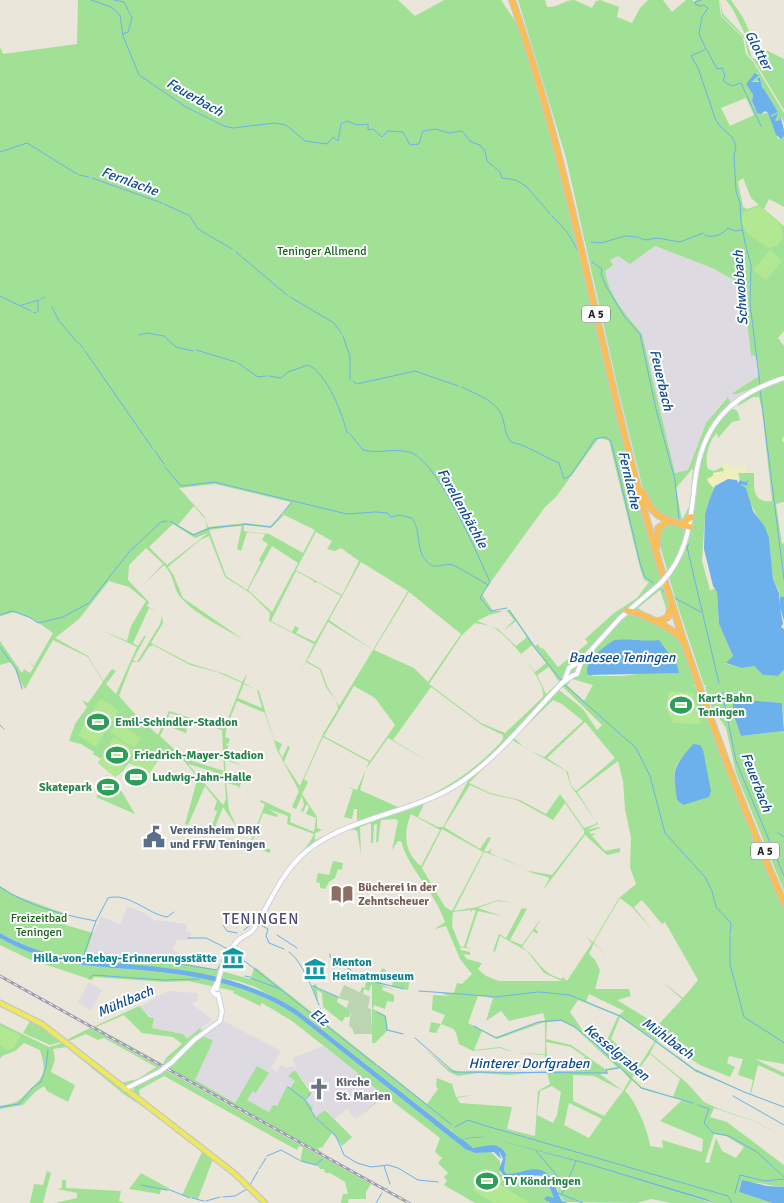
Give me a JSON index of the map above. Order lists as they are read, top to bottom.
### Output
{
  "streets": {
    "highway": ["A 5"]
  },
  "districts": ["TENINGEN"],
  "water": [
    "Glotter",
    "Feuerbach",
    "Fernlache",
    "Schwobbach",
    "Forellenbächle",
    "Badesee Teningen",
    "Mühlbach",
    "Elz",
    "Kesselgraben",
    "Hinterer Dorfgraben"
  ],
  "parks": ["Teninger Allmend", "Freizeitbad Teningen"],
  "places": {
    "sports": [
      "Kart-Bahn Teningen",
      "Emil-Schindler-Stadion",
      "Friedrich-Mayer-Stadion",
      "Ludwig-Jahn-Halle",
      "Skatepark",
      "TV Köndringen"
    ],
    "public building": ["Vereinsheim DRK und FFW Teningen"],
    "library": ["Bücherei in der Zehntscheuer"],
    "museum": ["Hilla-von-Rebay-Erinnerungsstätte", "Menton Heimatmuseum"],
    "church": ["Kirche St. Marien"]
  }
}
